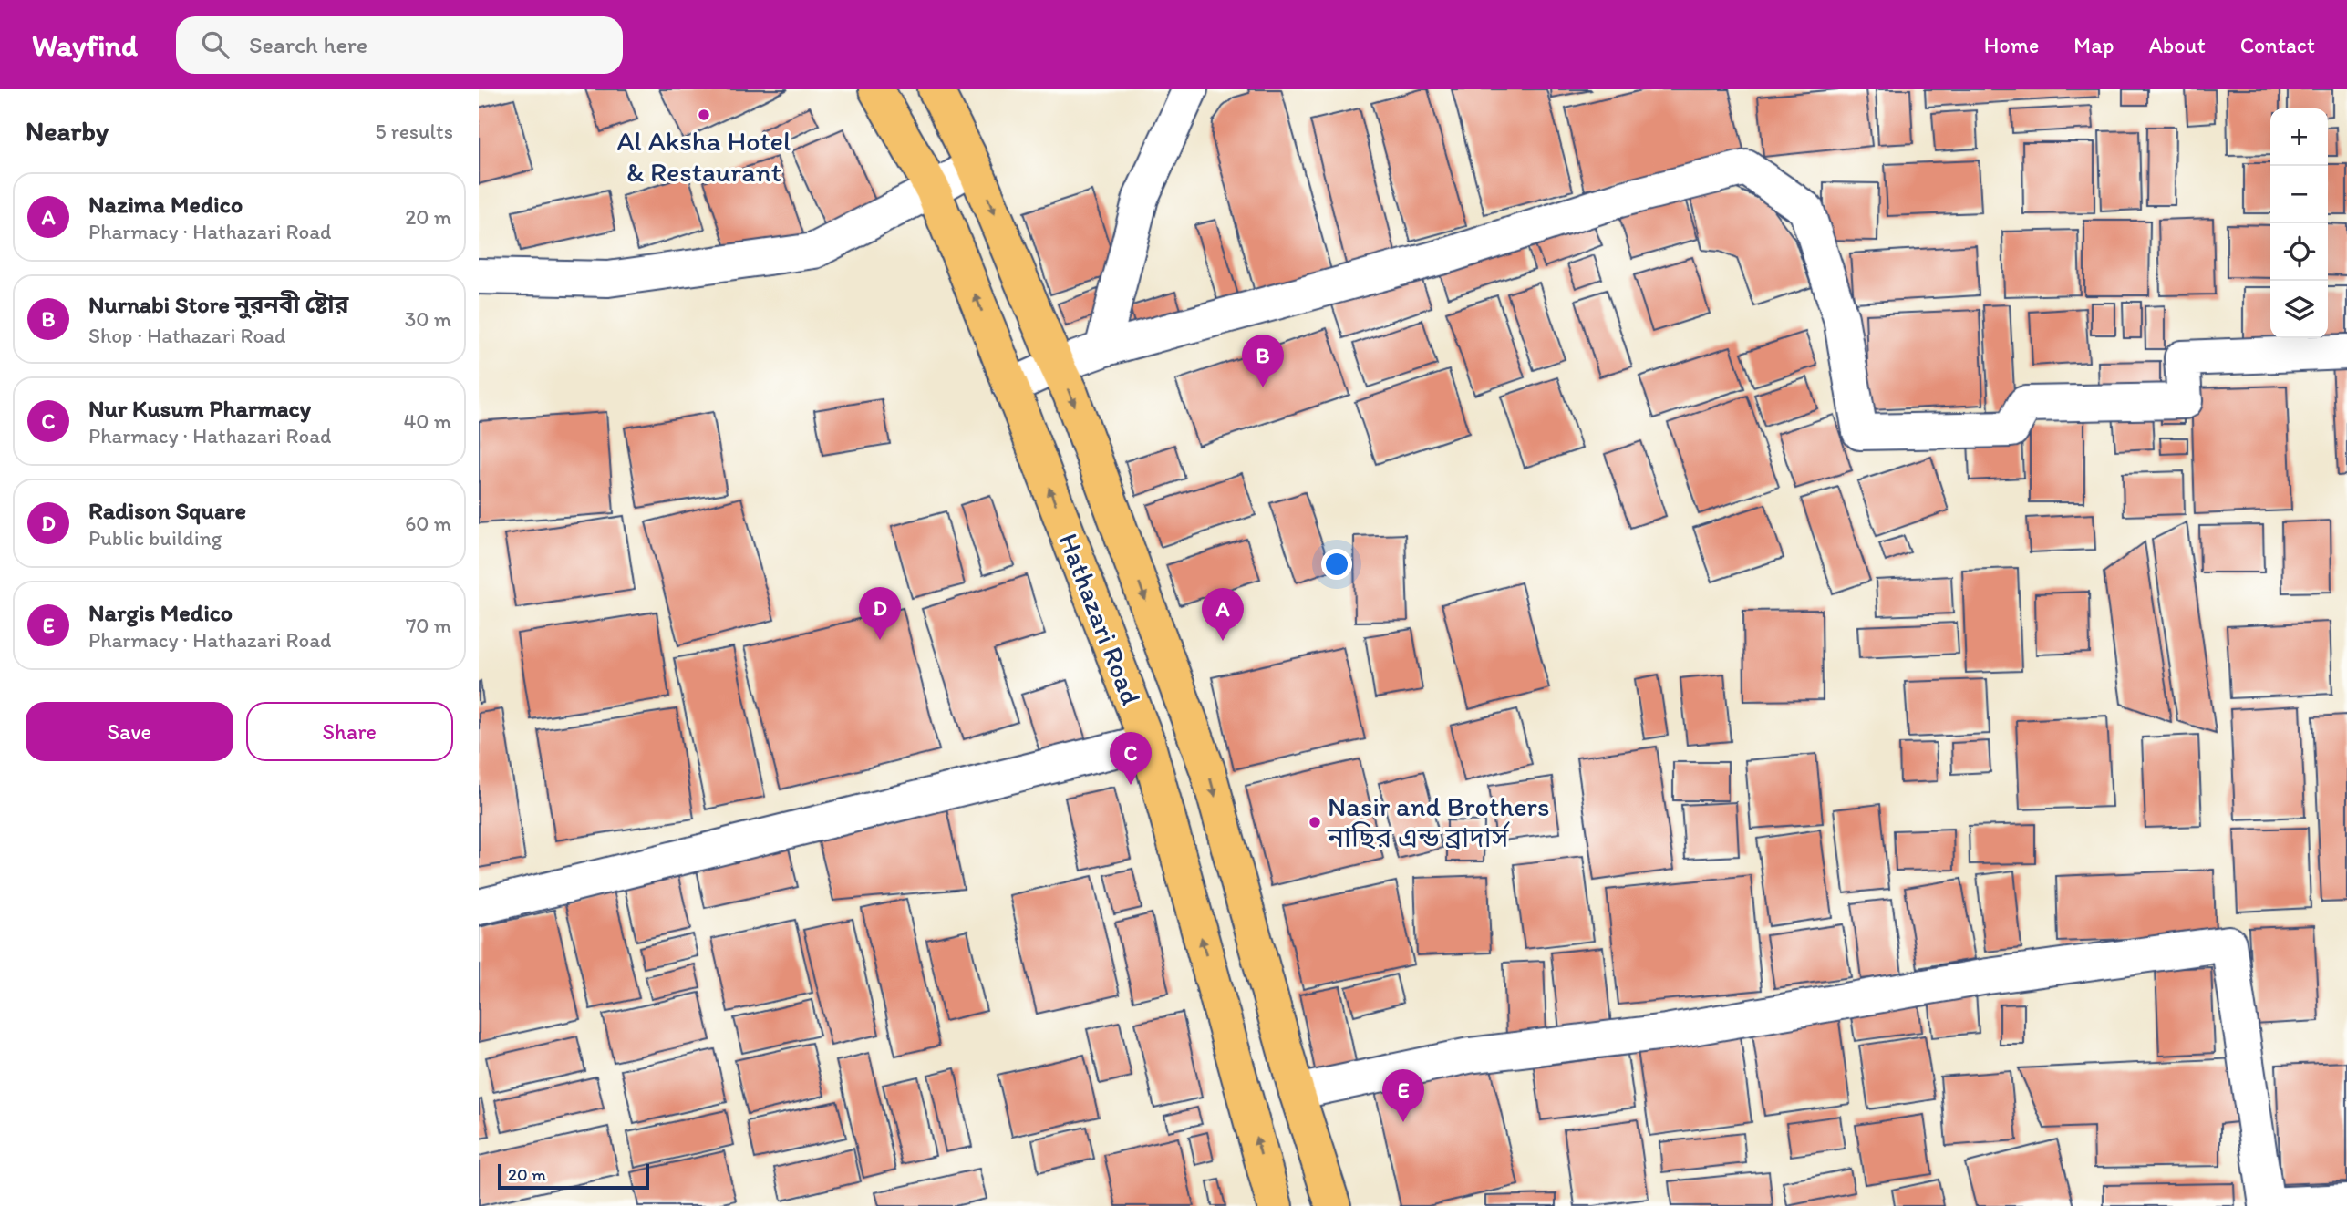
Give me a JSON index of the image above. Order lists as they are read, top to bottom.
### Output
{
  "streets": {
    "highway": ["Hathazari Road"]
  },
  "places": ["Al Aksha Hotel & Restaurant", "Nasir and Brothers নাছির এন্ড ব্রাদার্স"],
  "scale_bar": "20 m",
  "page": {
    "header": "Wayfind",
    "search": "Search here",
    "nav": [
      "Home",
      "Map",
      "About",
      "Contact"
    ],
    "heading": ["Nearby", "5 results"],
    "map_buttons": ["+", "−"],
    "list": [
      {
        "mark": "A",
        "name": "Nazima Medico",
        "note": "Pharmacy · Hathazari Road",
        "value": "20 m"
      },
      {
        "mark": "B",
        "name": "Nurnabi Store নুরনবী ষ্টোর",
        "note": "Shop · Hathazari Road",
        "value": "30 m"
      },
      {
        "mark": "C",
        "name": "Nur Kusum Pharmacy",
        "note": "Pharmacy · Hathazari Road",
        "value": "40 m"
      },
      {
        "mark": "D",
        "name": "Radison Square",
        "note": "Public building",
        "value": "60 m"
      },
      {
        "mark": "E",
        "name": "Nargis Medico",
        "note": "Pharmacy · Hathazari Road",
        "value": "70 m"
      }
    ],
    "pins": [
      "B",
      "D",
      "A",
      "C",
      "E"
    ],
    "buttons": ["Save", "Share"],
    "scale": "20 m"
  }
}
